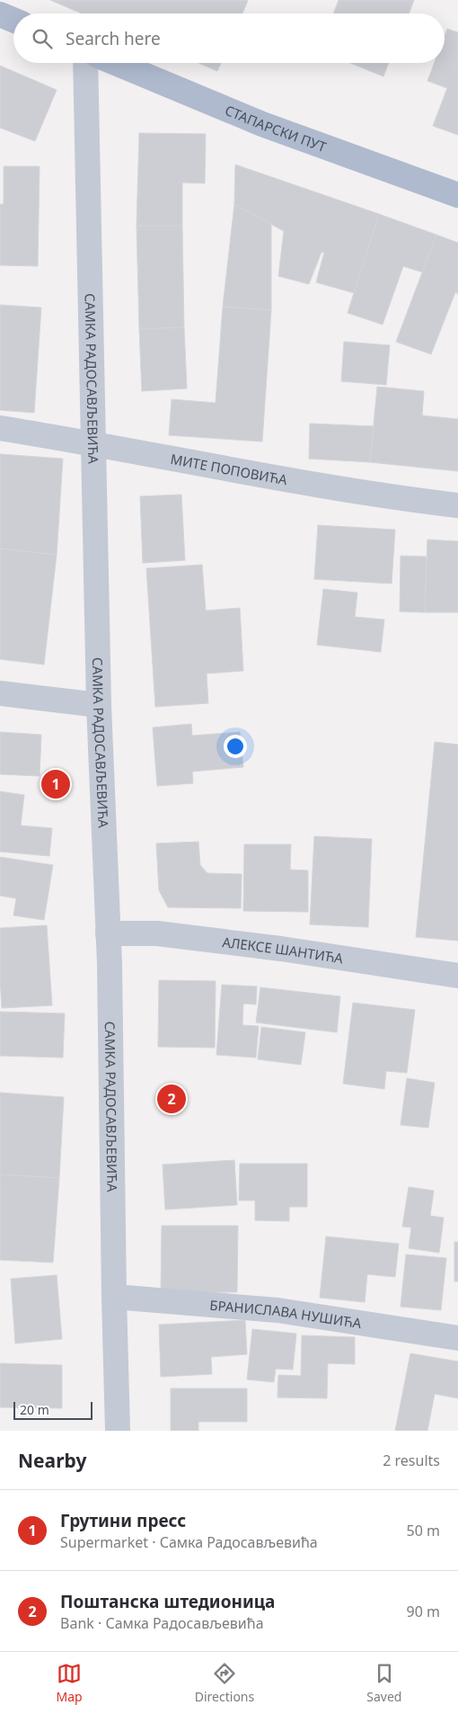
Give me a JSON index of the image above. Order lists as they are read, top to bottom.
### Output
{
  "streets": {
    "main road": ["СТАПАРСКИ ПУТ"],
    "street": [
      "САМКА РАДОСАВЉЕВИЋА",
      "МИТЕ ПОПОВИЋА",
      "АЛЕКСЕ ШАНТИЋА",
      "БРАНИСЛАВА НУШИЋА"
    ]
  },
  "crossings": [
    ["САМКА РАДОСАВЉЕВИЋА", "МИТЕ ПОПОВИЋА"],
    ["САМКА РАДОСАВЉЕВИЋА", "АЛЕКСЕ ШАНТИЋА"],
    ["САМКА РАДОСАВЉЕВИЋА", "БРАНИСЛАВА НУШИЋА"]
  ],
  "scale_bar": "20 m",
  "page": {
    "search": "Search here",
    "pins": ["1", "2"],
    "scale": "20 m",
    "heading": ["Nearby", "2 results"],
    "list": [
      {
        "mark": "1",
        "name": "Грутини пресс",
        "note": "Supermarket · Самка Радосављевића",
        "value": "50 m"
      },
      {
        "mark": "2",
        "name": "Поштанска штедионица",
        "note": "Bank · Самка Радосављевића",
        "value": "90 m"
      }
    ],
    "nav": ["Map", "Directions", "Saved"]
  }
}
